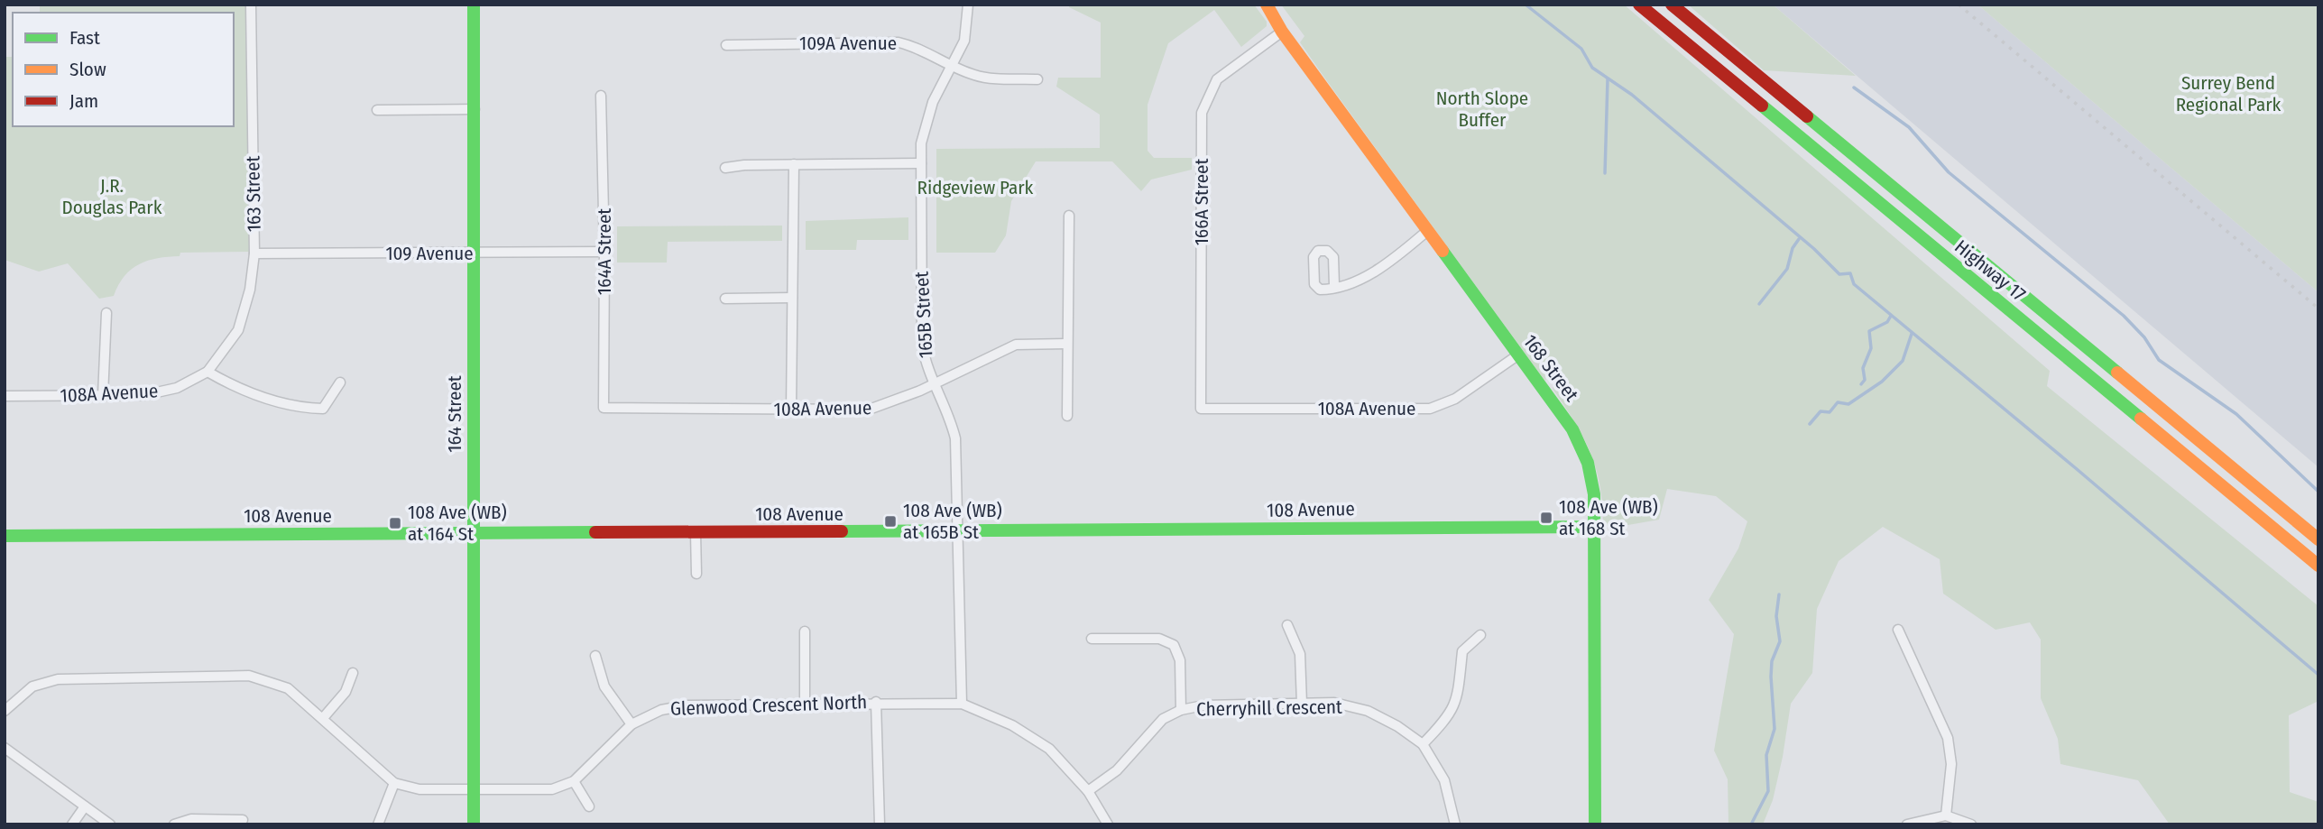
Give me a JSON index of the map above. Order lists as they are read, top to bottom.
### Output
{
  "streets": {
    "main road": [
      "Highway 17",
      "168 Street",
      "164 Street",
      "108 Avenue"
    ],
    "street": [
      "109A Avenue",
      "163 Street",
      "166A Street",
      "164A Street",
      "109 Avenue",
      "165B Street",
      "108A Avenue",
      "Glenwood Crescent North",
      "Cherryhill Crescent"
    ]
  },
  "crossings": [
    ["109A Avenue", "165B Street"],
    ["163 Street", "109 Avenue"],
    ["163 Street", "108A Avenue"],
    ["166A Street", "168 Street"],
    ["166A Street", "108A Avenue"],
    ["164A Street", "109 Avenue"],
    ["164A Street", "108A Avenue"],
    ["109 Avenue", "164 Street"],
    ["165B Street", "108A Avenue"],
    ["165B Street", "108 Avenue"],
    ["165B Street", "Glenwood Crescent North"],
    ["168 Street", "108A Avenue"],
    ["168 Street", "108 Avenue"],
    ["164 Street", "108 Avenue"],
    ["164 Street", "Glenwood Crescent North"],
    ["Glenwood Crescent North", "Cherryhill Crescent"]
  ],
  "parks": [
    "Surrey Bend Regional Park",
    "North Slope Buffer",
    "J.R. Douglas Park",
    "Ridgeview Park"
  ],
  "places": {
    "transit": ["108 Ave (WB) at 168 St", "108 Ave (WB) at 165B St", "108 Ave (WB) at 164 St"]
  },
  "legend": ["Fast", "Slow", "Jam"]
}
